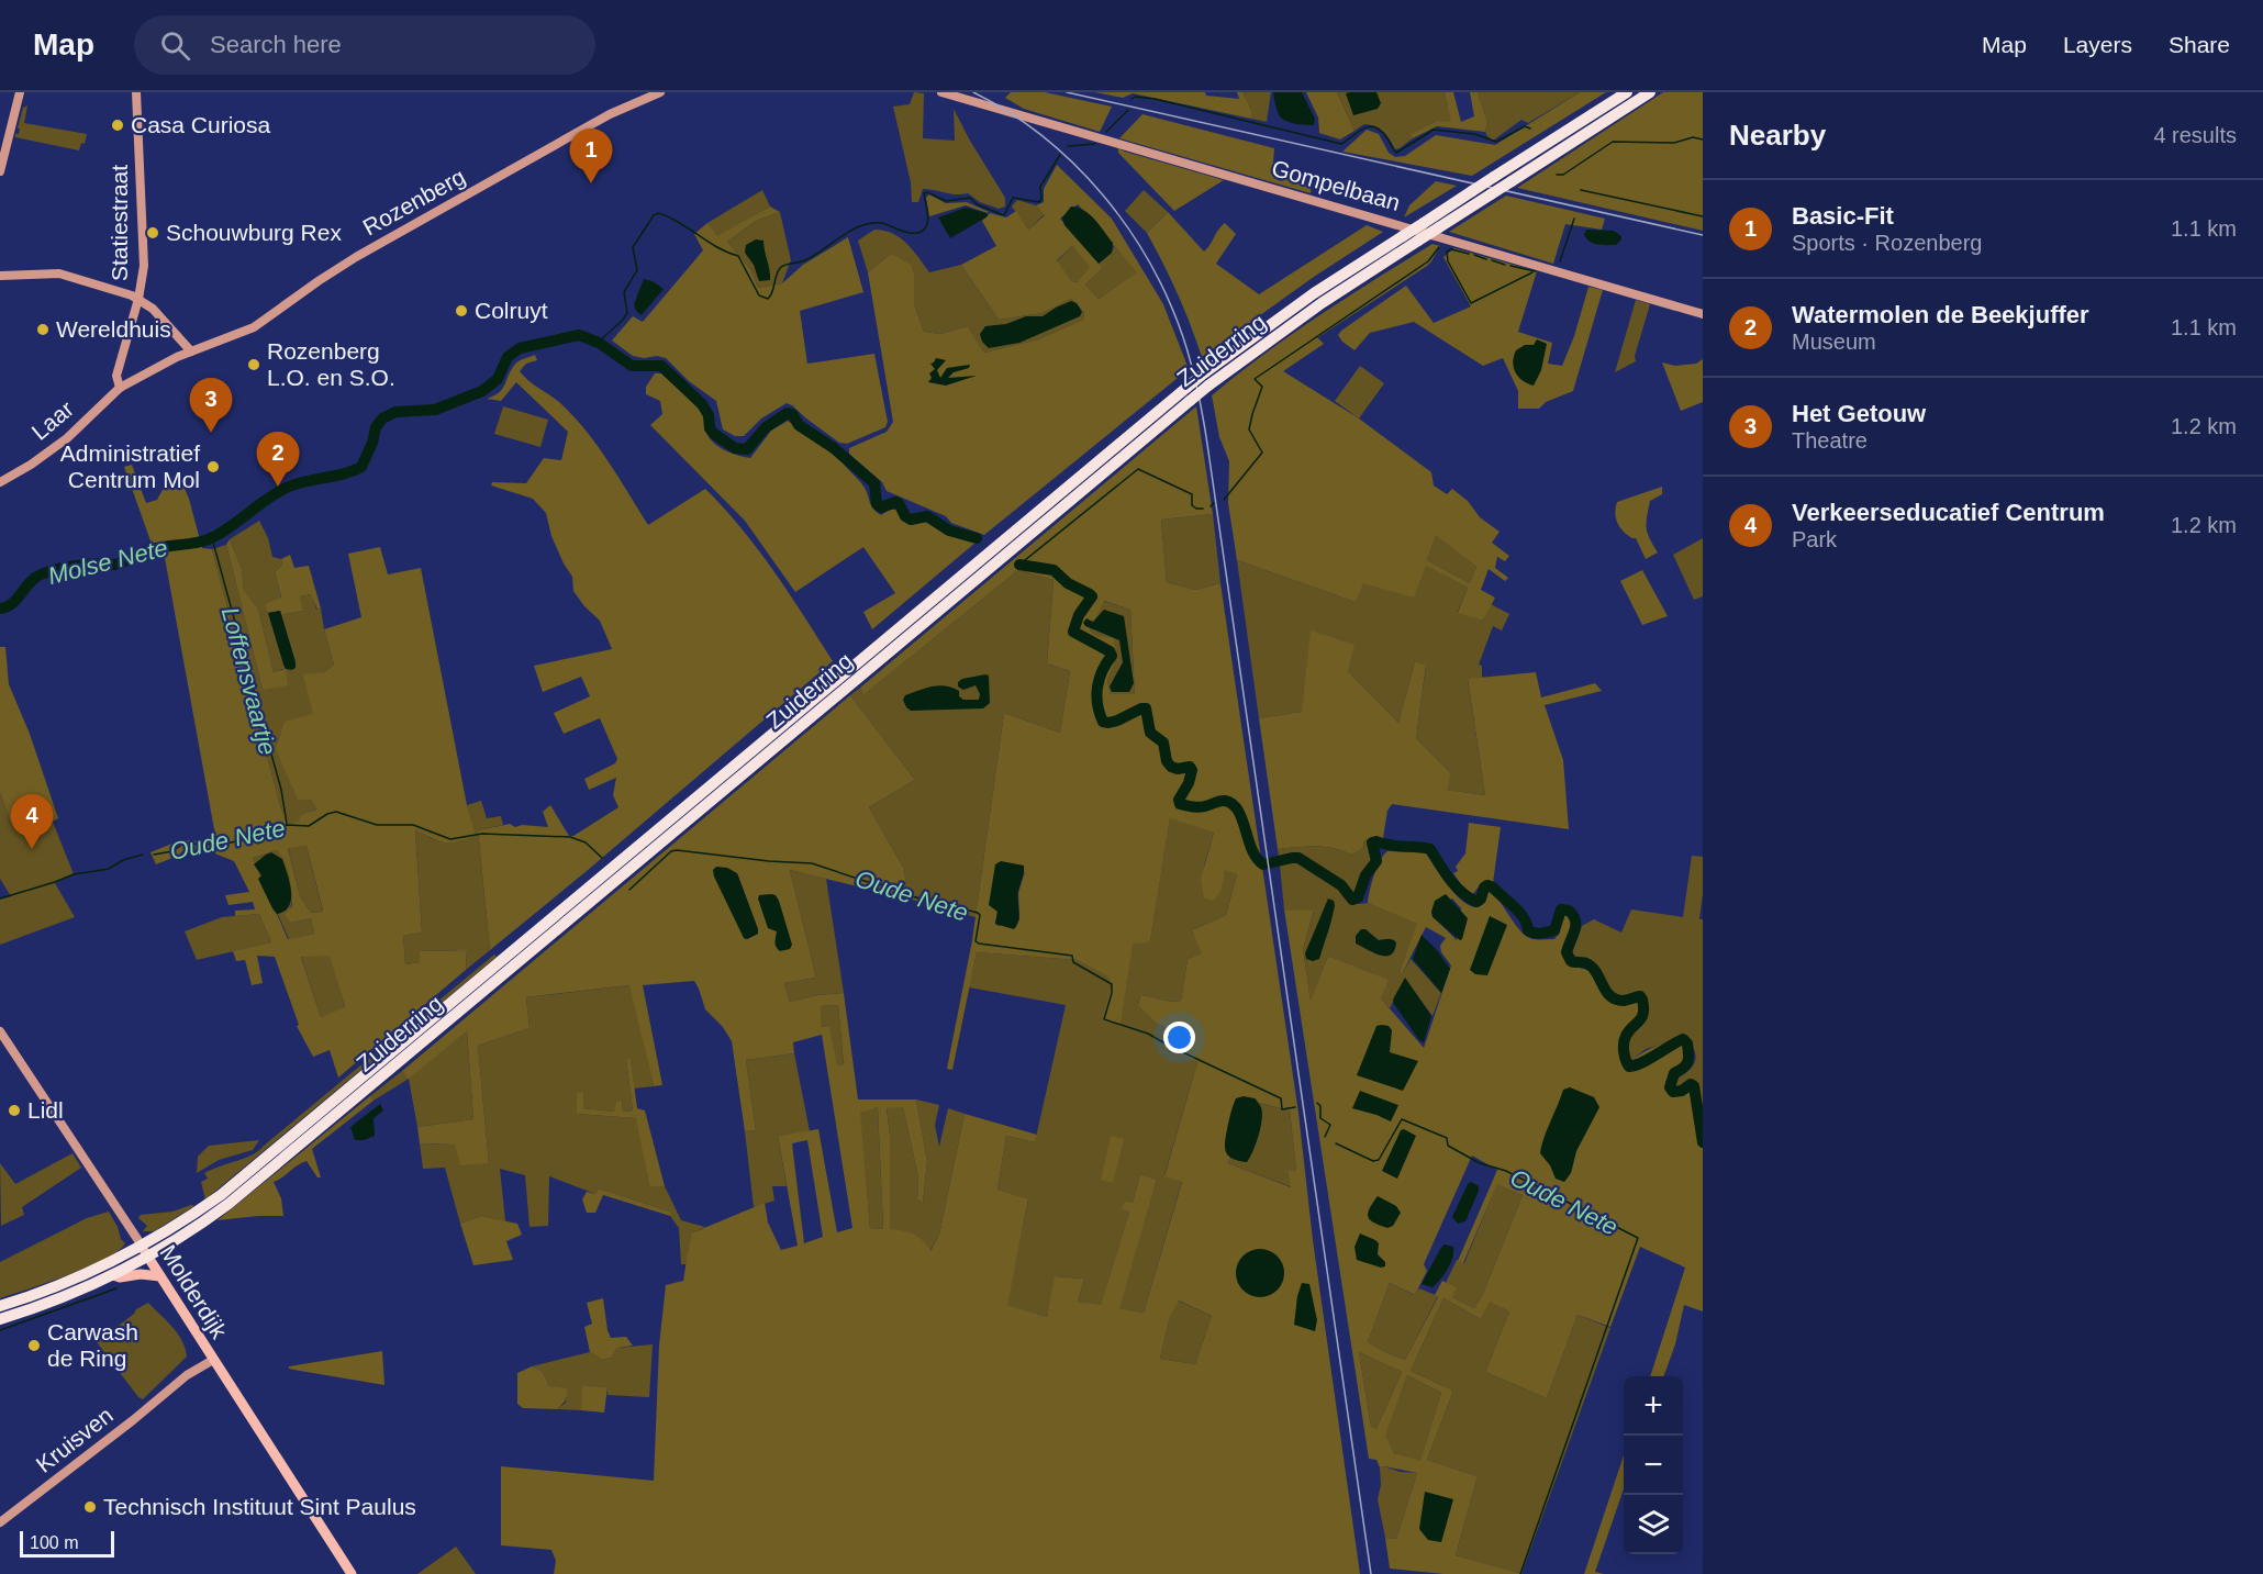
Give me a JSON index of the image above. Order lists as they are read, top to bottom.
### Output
{
  "streets": {
    "highway": ["Zuiderring"],
    "main road": ["Molderdijk"],
    "street": [
      "Gompelbaan",
      "Rozenberg",
      "Statiestraat",
      "Laar",
      "Kruisven"
    ]
  },
  "crossings": [
    ["Rozenberg", "Statiestraat"],
    ["Rozenberg", "Laar"],
    ["Statiestraat", "Laar"],
    ["Zuiderring", "Molderdijk"],
    ["Molderdijk", "Kruisven"]
  ],
  "water": ["Molse Nete", "Loffensvaartje", "Oude Nete"],
  "places": [
    "Casa Curiosa",
    "Schouwburg Rex",
    "Colruyt",
    "Wereldhuis",
    "Rozenberg L.O. en S.O.",
    "Administratief Centrum Mol",
    "Lidl",
    "Carwash de Ring",
    "Technisch Instituut Sint Paulus"
  ],
  "scale_bar": "100 m",
  "page": {
    "header": "Map",
    "search": "Search here",
    "nav": ["Map", "Layers", "Share"],
    "heading": ["Nearby", "4 results"],
    "pins": [
      "1",
      "3",
      "2",
      "4"
    ],
    "list": [
      {
        "mark": "1",
        "name": "Basic-Fit",
        "note": "Sports · Rozenberg",
        "value": "1.1 km"
      },
      {
        "mark": "2",
        "name": "Watermolen de Beekjuffer",
        "note": "Museum",
        "value": "1.1 km"
      },
      {
        "mark": "3",
        "name": "Het Getouw",
        "note": "Theatre",
        "value": "1.2 km"
      },
      {
        "mark": "4",
        "name": "Verkeerseducatief Centrum",
        "note": "Park",
        "value": "1.2 km"
      }
    ],
    "map_buttons": ["+", "−"],
    "scale": "100 m"
  }
}
